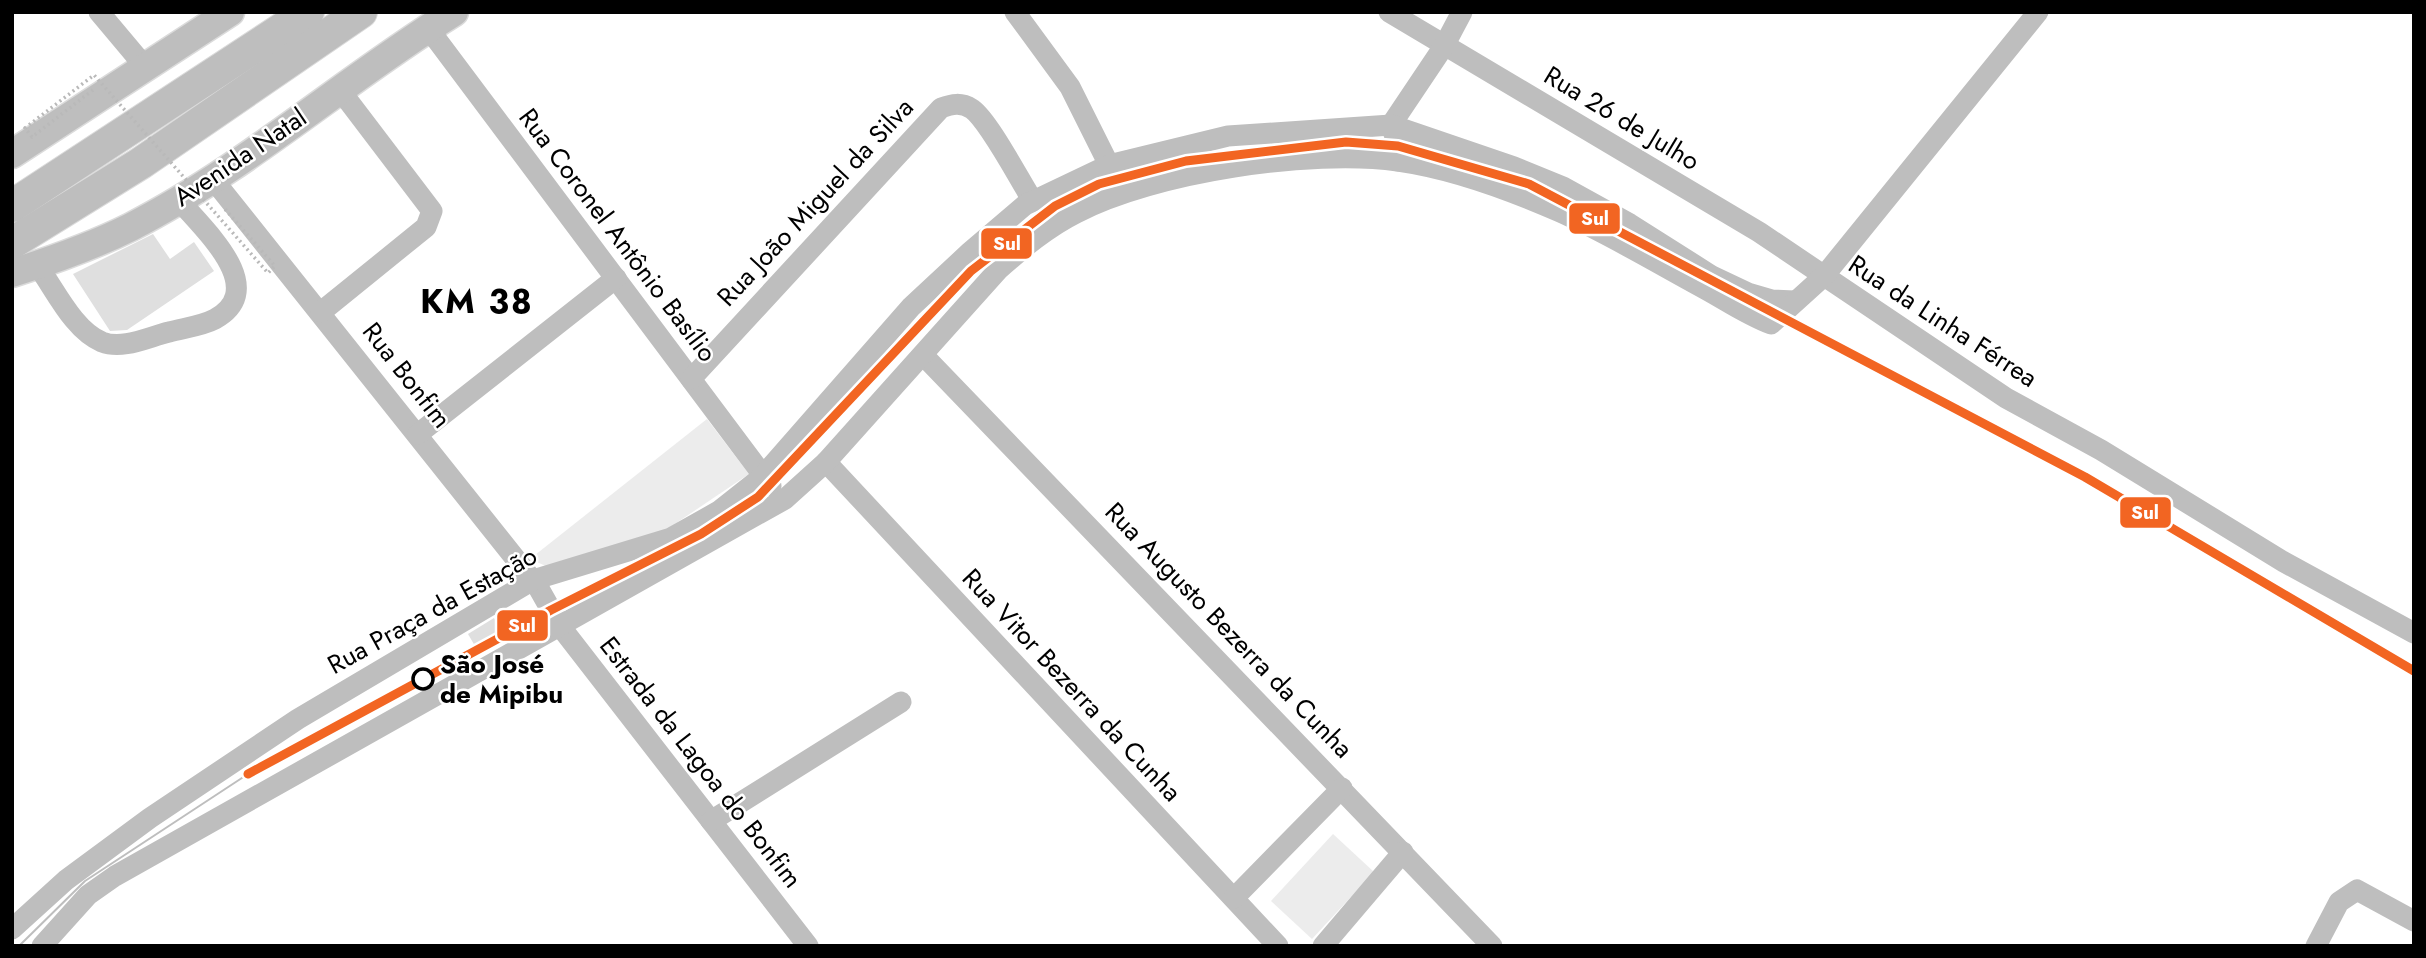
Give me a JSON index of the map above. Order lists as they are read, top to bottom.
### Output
{
  "streets": {
    "main road": ["Avenida Natal"],
    "street": [
      "Rua 26 de Julho",
      "Rua João Miguel da Silva",
      "Rua Coronel Antônio Basílio",
      "Rua da Linha Férrea",
      "Rua Bonfim",
      "Rua Praça da Estação",
      "Rua Augusto Bezerra da Cunha",
      "Rua Vitor Bezerra da Cunha",
      "Estrada da Lagoa do Bonfim"
    ]
  },
  "crossings": [
    ["Rua 26 de Julho", "Rua da Linha Férrea"],
    ["Avenida Natal", "Rua Coronel Antônio Basílio"],
    ["Avenida Natal", "Rua Bonfim"],
    ["Rua João Miguel da Silva", "Rua Coronel Antônio Basílio"],
    ["Rua João Miguel da Silva", "Rua Praça da Estação"],
    ["Rua Coronel Antônio Basílio", "Rua Praça da Estação"],
    ["Rua Bonfim", "Rua Praça da Estação"],
    ["Rua Bonfim", "Estrada da Lagoa do Bonfim"]
  ],
  "districts": ["KM 38"],
  "places": ["São José de Mipibu"],
  "lines": ["transit line Sul"]
}
